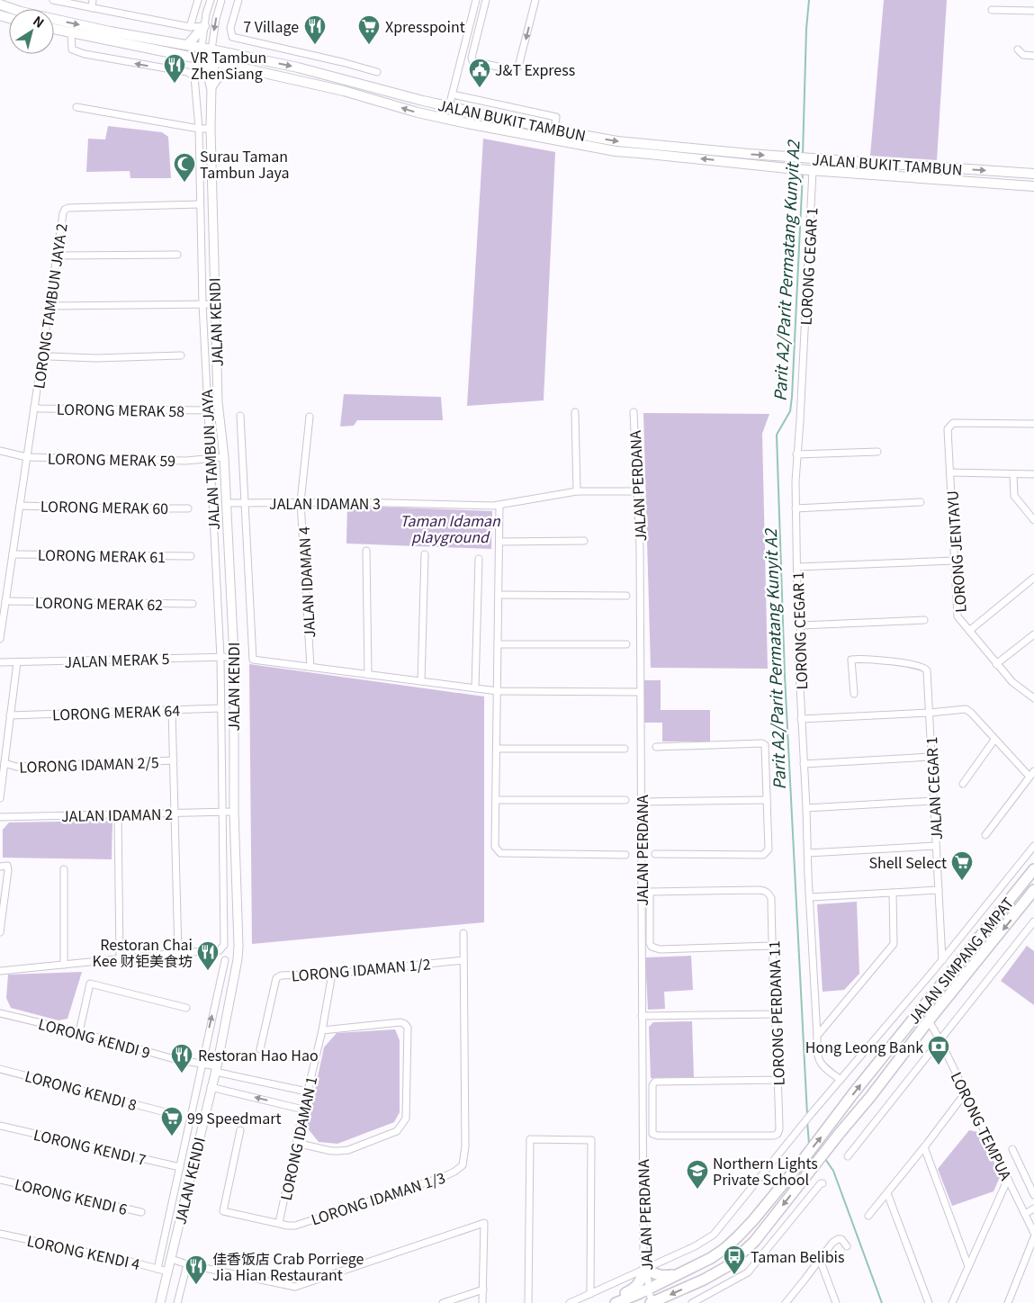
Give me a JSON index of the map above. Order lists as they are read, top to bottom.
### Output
{
  "streets": {
    "highway": ["JALAN SIMPANG AMPAT"],
    "main road": ["JALAN BUKIT TAMBUN"],
    "street": [
      "LORONG CEGAR 1",
      "LORONG TAMBUN JAYA 2",
      "JALAN KENDI",
      "LORONG MERAK 58",
      "LORONG MERAK 59",
      "JALAN TAMBUN JAYA",
      "JALAN PERDANA",
      "JALAN IDAMAN 3",
      "LORONG MERAK 60",
      "LORONG JENTAYU",
      "LORONG MERAK 61",
      "JALAN IDAMAN 4",
      "LORONG MERAK 62",
      "JALAN MERAK 5",
      "LORONG MERAK 64",
      "LORONG IDAMAN 2/5",
      "JALAN CEGAR 1",
      "JALAN IDAMAN 2",
      "LORONG IDAMAN 1/2",
      "LORONG PERDANA 11",
      "LORONG KENDI 9",
      "LORONG KENDI 8",
      "LORONG TEMPUA",
      "LORONG IDAMAN 1",
      "LORONG KENDI 7",
      "LORONG KENDI 6",
      "LORONG IDAMAN 1/3",
      "LORONG KENDI 4"
    ]
  },
  "crossings": [
    ["JALAN BUKIT TAMBUN", "LORONG CEGAR 1"],
    ["JALAN BUKIT TAMBUN", "JALAN KENDI"],
    ["JALAN BUKIT TAMBUN", "JALAN TAMBUN JAYA"],
    ["LORONG CEGAR 1", "JALAN SIMPANG AMPAT"],
    ["LORONG TAMBUN JAYA 2", "LORONG MERAK 58"],
    ["LORONG TAMBUN JAYA 2", "LORONG MERAK 59"],
    ["LORONG TAMBUN JAYA 2", "JALAN TAMBUN JAYA"],
    ["JALAN KENDI", "LORONG MERAK 59"],
    ["JALAN KENDI", "JALAN TAMBUN JAYA"],
    ["JALAN KENDI", "JALAN IDAMAN 3"],
    ["JALAN KENDI", "JALAN IDAMAN 4"],
    ["JALAN KENDI", "JALAN MERAK 5"],
    ["JALAN KENDI", "LORONG MERAK 64"],
    ["JALAN KENDI", "JALAN IDAMAN 2"],
    ["JALAN KENDI", "LORONG KENDI 9"],
    ["JALAN KENDI", "LORONG KENDI 7"],
    ["JALAN KENDI", "LORONG KENDI 4"],
    ["LORONG MERAK 58", "JALAN TAMBUN JAYA"],
    ["LORONG MERAK 59", "JALAN TAMBUN JAYA"],
    ["JALAN TAMBUN JAYA", "JALAN MERAK 5"],
    ["JALAN PERDANA", "JALAN IDAMAN 3"],
    ["JALAN PERDANA", "JALAN SIMPANG AMPAT"],
    ["JALAN IDAMAN 3", "JALAN IDAMAN 4"],
    ["JALAN CEGAR 1", "JALAN SIMPANG AMPAT"],
    ["JALAN SIMPANG AMPAT", "LORONG TEMPUA"],
    ["LORONG IDAMAN 1/2", "LORONG IDAMAN 1"],
    ["LORONG IDAMAN 1/2", "LORONG IDAMAN 1/3"],
    ["LORONG KENDI 9", "LORONG IDAMAN 1"],
    ["LORONG IDAMAN 1", "LORONG IDAMAN 1/3"]
  ],
  "water": ["Parit A2/Parit Permatang Kunyit A2"],
  "parks": ["Taman Idaman playground"],
  "places": {
    "restaurant": [
      "7 Village",
      "VR Tambun ZhenSiang",
      "Restoran Chai Kee 财钜美食坊",
      "Restoran Hao Hao",
      "佳香饭店 Crab Porriege Jia Hian Restaurant"
    ],
    "supermarket": ["Xpresspoint", "Shell Select", "99 Speedmart"],
    "public building": ["J&T Express"],
    "mosque": ["Surau Taman Tambun Jaya"],
    "bank": ["Hong Leong Bank"],
    "school or university": ["Northern Lights Private School"],
    "bus stop": ["Taman Belibis"]
  },
  "north": "top right"
}
